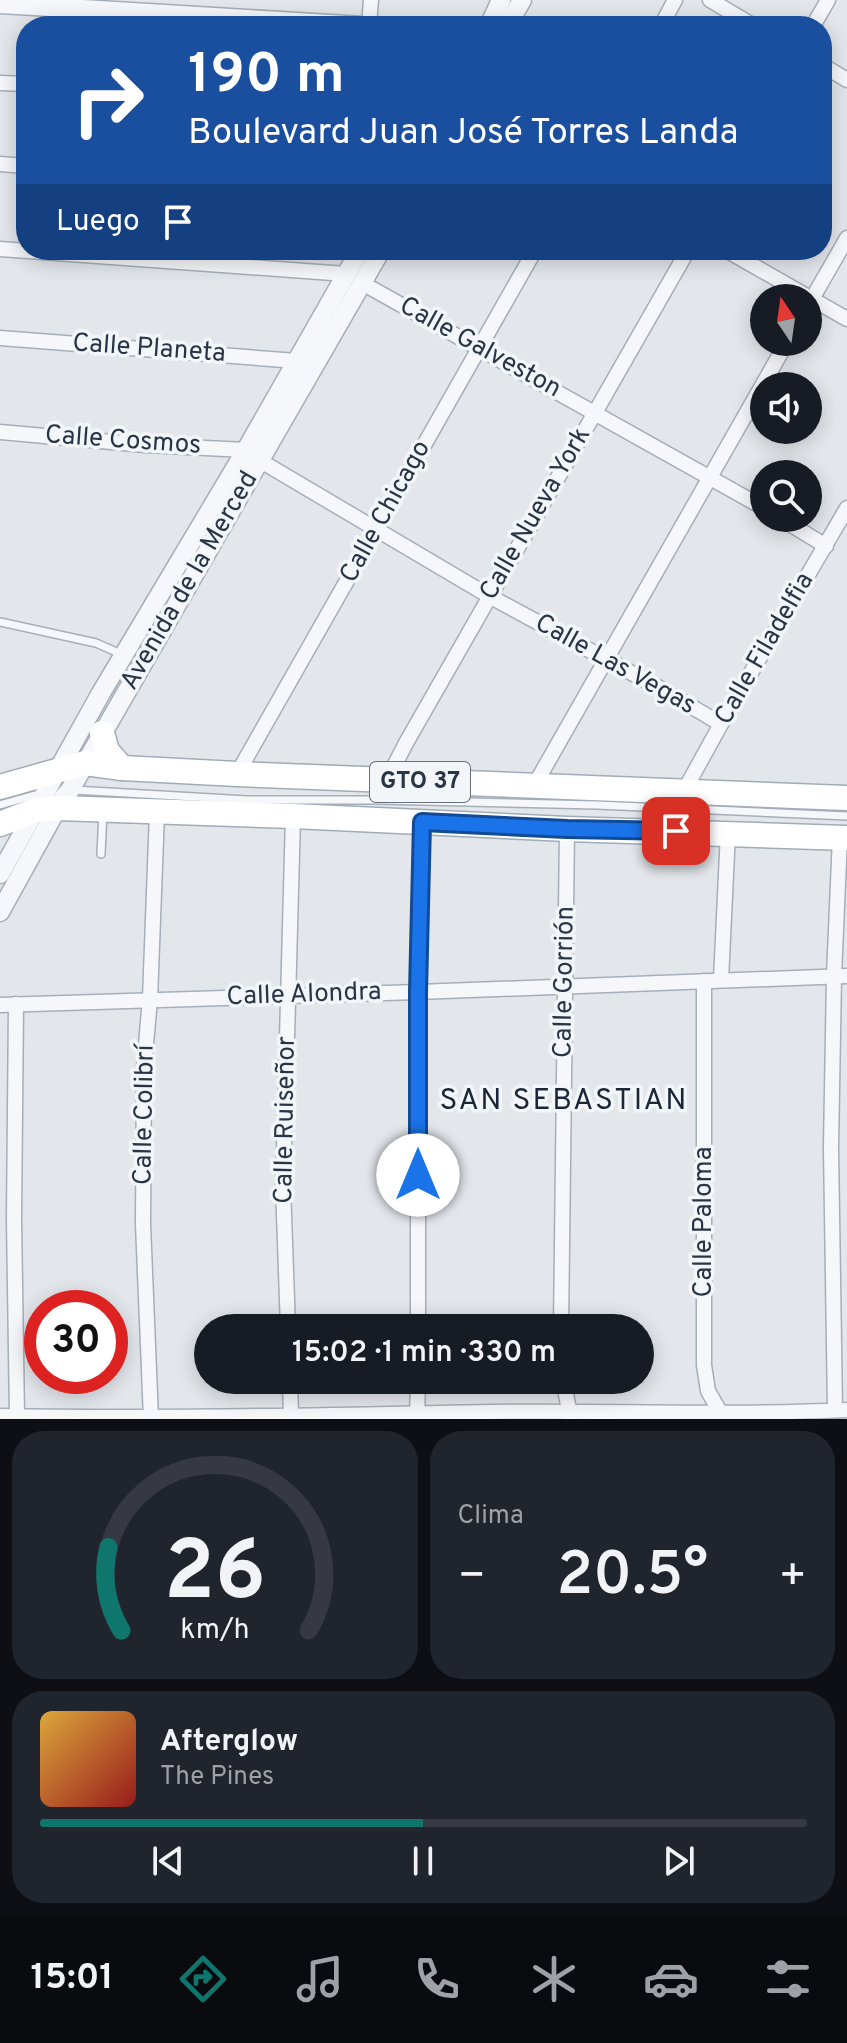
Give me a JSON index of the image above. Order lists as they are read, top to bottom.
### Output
{
  "streets": {
    "main road": ["GTO 37"],
    "street": [
      "Calle Galveston",
      "Calle Planeta",
      "Calle Cosmos",
      "Calle Chicago",
      "Calle Nueva York",
      "Avenida de la Merced",
      "Calle Filadelfia",
      "Calle Las Vegas",
      "Calle Gorrión",
      "Calle Alondra",
      "Calle Colibrí",
      "Calle Ruiseñor",
      "Calle Paloma"
    ]
  },
  "crossings": [
    ["Calle Galveston", "Calle Chicago"],
    ["Calle Galveston", "Calle Nueva York"],
    ["Calle Galveston", "Avenida de la Merced"],
    ["Calle Planeta", "Avenida de la Merced"],
    ["Calle Cosmos", "Avenida de la Merced"],
    ["Calle Cosmos", "Calle Las Vegas"],
    ["Calle Chicago", "Calle Las Vegas"],
    ["Calle Chicago", "GTO 37"],
    ["Calle Nueva York", "Calle Las Vegas"],
    ["Calle Nueva York", "GTO 37"],
    ["Avenida de la Merced", "Calle Las Vegas"],
    ["Avenida de la Merced", "GTO 37"],
    ["Calle Filadelfia", "Calle Las Vegas"],
    ["Calle Filadelfia", "GTO 37"],
    ["GTO 37", "Calle Gorrión"],
    ["GTO 37", "Calle Colibrí"],
    ["GTO 37", "Calle Ruiseñor"],
    ["Calle Gorrión", "Calle Alondra"],
    ["Calle Alondra", "Calle Colibrí"],
    ["Calle Alondra", "Calle Ruiseñor"],
    ["Calle Alondra", "Calle Paloma"]
  ],
  "districts": ["SAN SEBASTIAN"],
  "north": "top",
  "page": {
    "turn": ["190 m", "Boulevard Juan José Torres Landa"],
    "then": "Luego",
    "limit": "30",
    "trip": "15:02 · 1 min · 330 m",
    "tile": "Clima",
    "heat": ["−", "20.5°", "+"],
    "song": ["Afterglow", "The Pines"],
    "tabs": "15:01",
    "gauge": ["26", "km/h"]
  }
}
